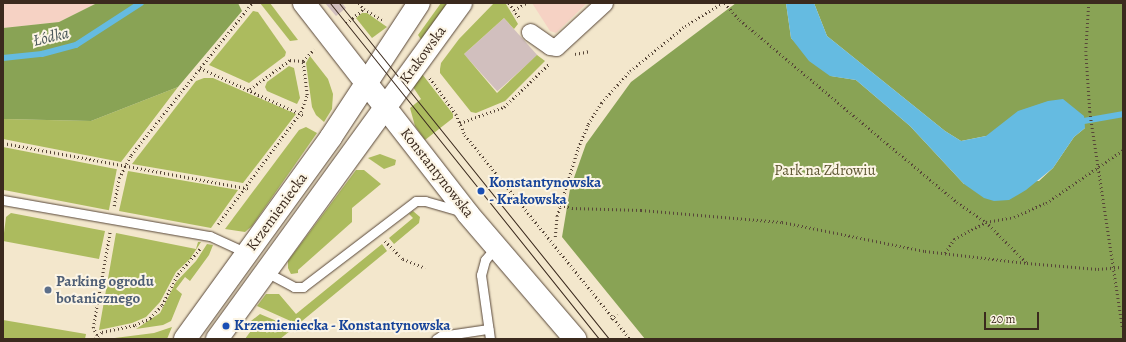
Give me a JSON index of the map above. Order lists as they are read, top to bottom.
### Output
{
  "streets": {
    "main road": ["Krakowska", "Konstantynowska", "Krzemieniecka"]
  },
  "crossings": [
    ["Krakowska", "Konstantynowska"],
    ["Krakowska", "Krzemieniecka"],
    ["Konstantynowska", "Krzemieniecka"]
  ],
  "water": ["Łódka"],
  "parks": ["Park na Zdrowiu"],
  "places": ["Konstantynowska - Krakowska", "Parking ogrodu botanicznego", "Krzemieniecka - Konstantynowska"],
  "scale_bar": "20 m"
}
